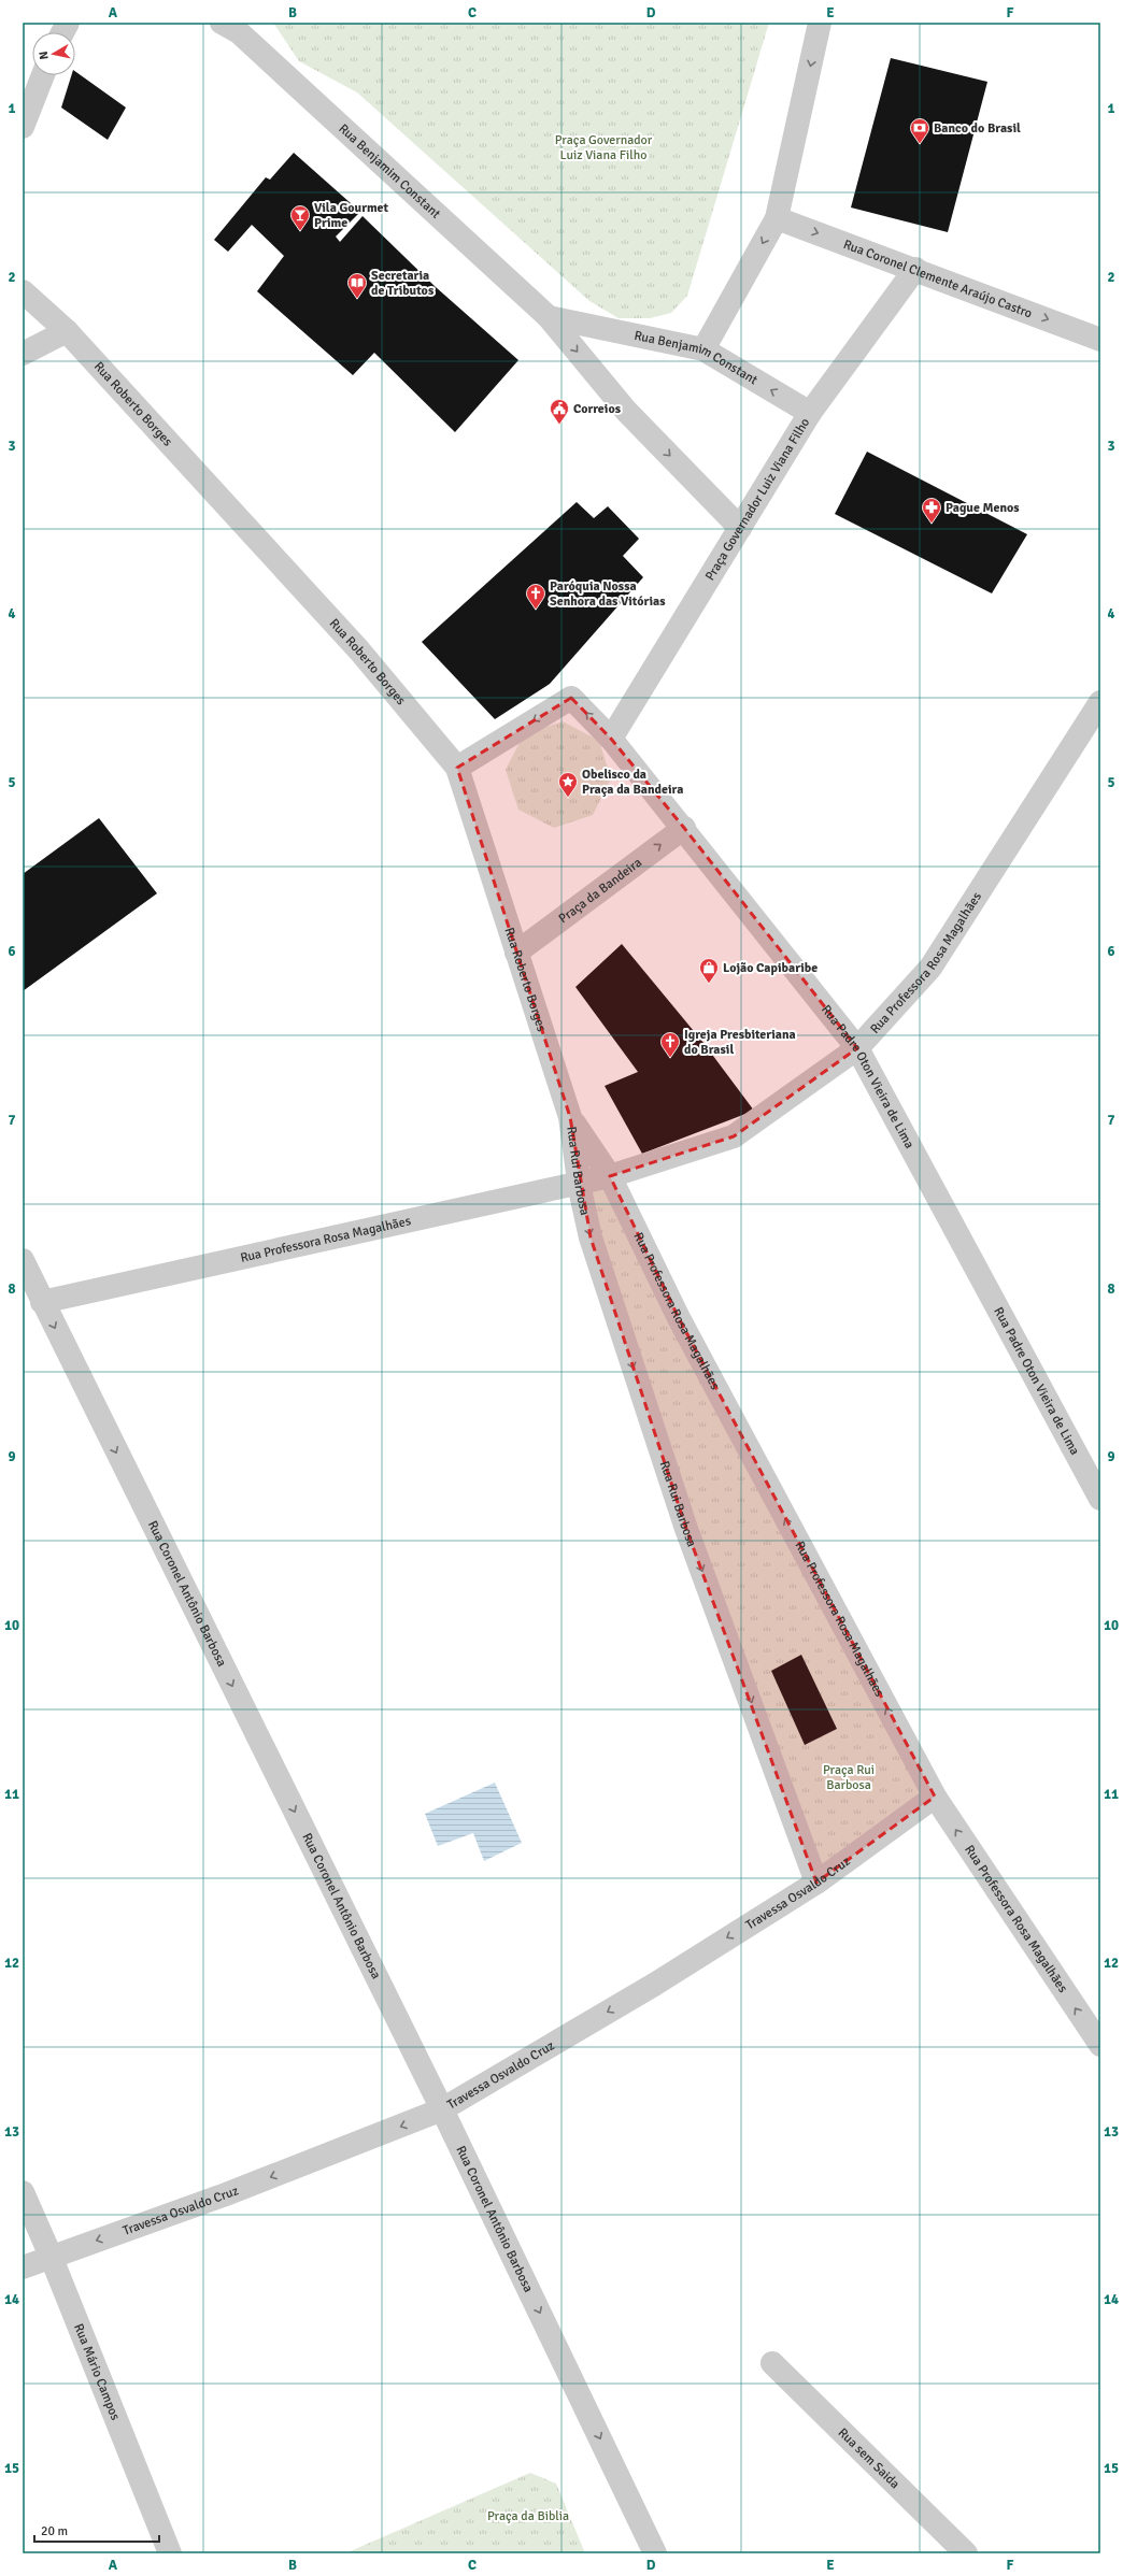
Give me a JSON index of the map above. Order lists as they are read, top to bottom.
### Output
{
  "streets": {
    "street": [
      "Rua Benjamim Constant",
      "Rua Coronel Clemente Araújo Castro",
      "Rua Roberto Borges",
      "Praça Governador Luiz Viana Filho",
      "Praça da Bandeira",
      "Rua Professora Rosa Magalhães",
      "Rua Padre Oton Vieira de Lima",
      "Rua Rui Barbosa",
      "Rua Coronel Antônio Barbosa",
      "Travessa Osvaldo Cruz",
      "Rua Mário Campos",
      "Rua sem Saida"
    ]
  },
  "crossings": [
    ["Rua Benjamim Constant", "Praça Governador Luiz Viana Filho"],
    ["Rua Coronel Clemente Araújo Castro", "Praça Governador Luiz Viana Filho"],
    ["Rua Roberto Borges", "Praça da Bandeira"],
    ["Rua Roberto Borges", "Rua Professora Rosa Magalhães"],
    ["Rua Roberto Borges", "Rua Padre Oton Vieira de Lima"],
    ["Rua Roberto Borges", "Rua Rui Barbosa"],
    ["Praça Governador Luiz Viana Filho", "Rua Padre Oton Vieira de Lima"],
    ["Praça da Bandeira", "Rua Padre Oton Vieira de Lima"],
    ["Rua Professora Rosa Magalhães", "Rua Padre Oton Vieira de Lima"],
    ["Rua Professora Rosa Magalhães", "Rua Rui Barbosa"],
    ["Rua Professora Rosa Magalhães", "Rua Coronel Antônio Barbosa"],
    ["Rua Professora Rosa Magalhães", "Travessa Osvaldo Cruz"],
    ["Rua Rui Barbosa", "Travessa Osvaldo Cruz"],
    ["Rua Coronel Antônio Barbosa", "Travessa Osvaldo Cruz"],
    ["Travessa Osvaldo Cruz", "Rua Mário Campos"]
  ],
  "one_way": [
    "Rua Coronel Clemente Araújo Castro",
    "Praça da Bandeira",
    "Rua Professora Rosa Magalhães",
    "Rua Rui Barbosa",
    "Rua Coronel Antônio Barbosa",
    "Travessa Osvaldo Cruz"
  ],
  "parks": ["Praça Governador Luiz Viana Filho", "Praça Rui Barbosa", "Praça da Biblia"],
  "places": {
    "bank": ["Banco do Brasil"],
    "bar": ["Vila Gourmet Prime"],
    "library": ["Secretaria de Tributos"],
    "public building": ["Correios"],
    "pharmacy": ["Pague Menos"],
    "church": ["Paróquia Nossa Senhora das Vitórias", "Igreja Presbiteriana do Brasil"],
    "place": ["Obelisco da Praça da Bandeira"],
    "shop": ["Lojão Capibaribe"]
  },
  "scale_bar": "20 m",
  "north": "left",
  "grid": {
    "columns": [
      "A",
      "B",
      "C",
      "D",
      "E",
      "F"
    ],
    "rows": [
      "1",
      "2",
      "3",
      "4",
      "5",
      "6",
      "7",
      "8",
      "9",
      "10",
      "11",
      "12",
      "13",
      "14",
      "15"
    ]
  }
}
